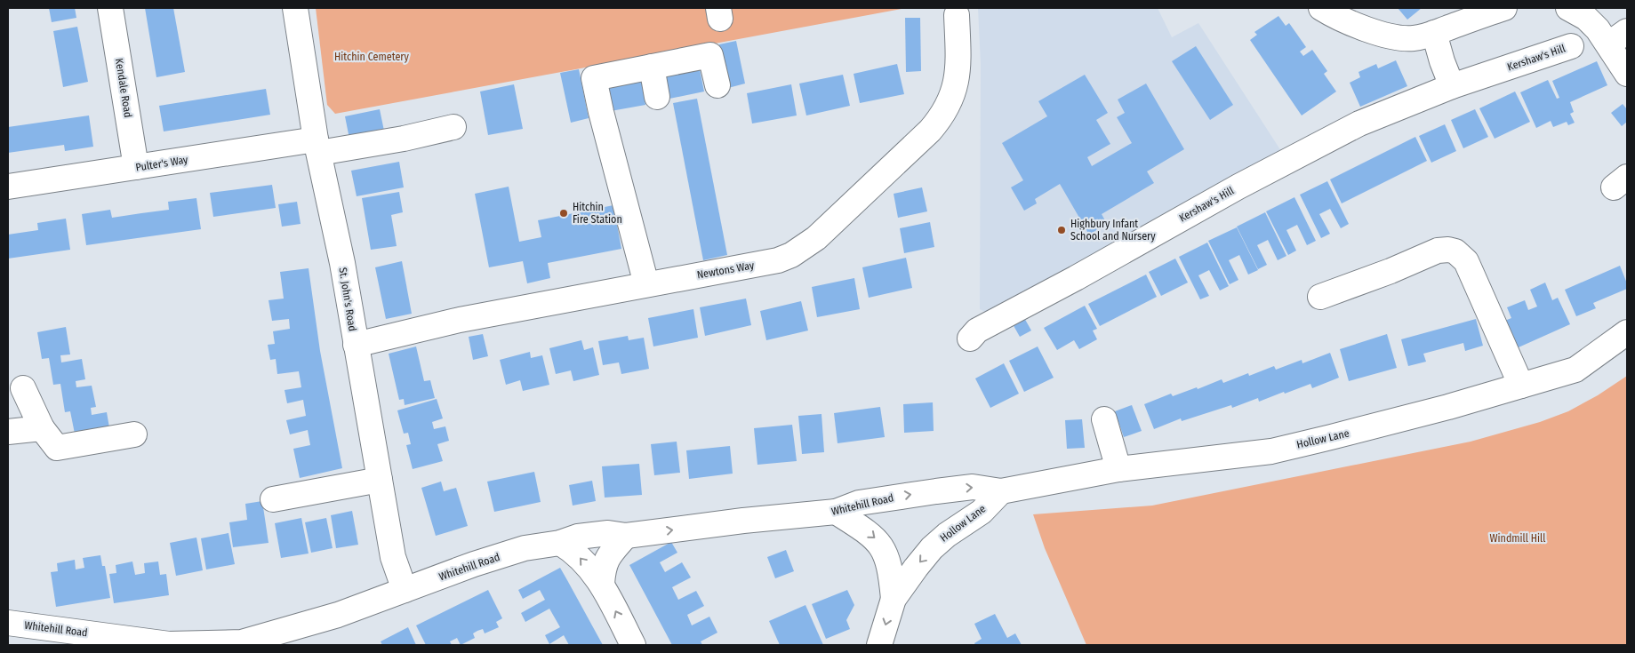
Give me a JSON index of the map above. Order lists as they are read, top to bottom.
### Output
{
  "streets": {
    "street": [
      "Kershaw's Hill",
      "Kendale Road",
      "Pulter's Way",
      "Newtons Way",
      "St. John's Road",
      "Hollow Lane",
      "Whitehill Road"
    ]
  },
  "crossings": [
    ["Kendale Road", "Pulter's Way"],
    ["Pulter's Way", "St. John's Road"],
    ["Newtons Way", "St. John's Road"],
    ["St. John's Road", "Whitehill Road"],
    ["Hollow Lane", "Whitehill Road"]
  ],
  "parks": ["Hitchin Cemetery", "Windmill Hill"],
  "places": ["Hitchin Fire Station", "Highbury Infant School and Nursery"]
}
